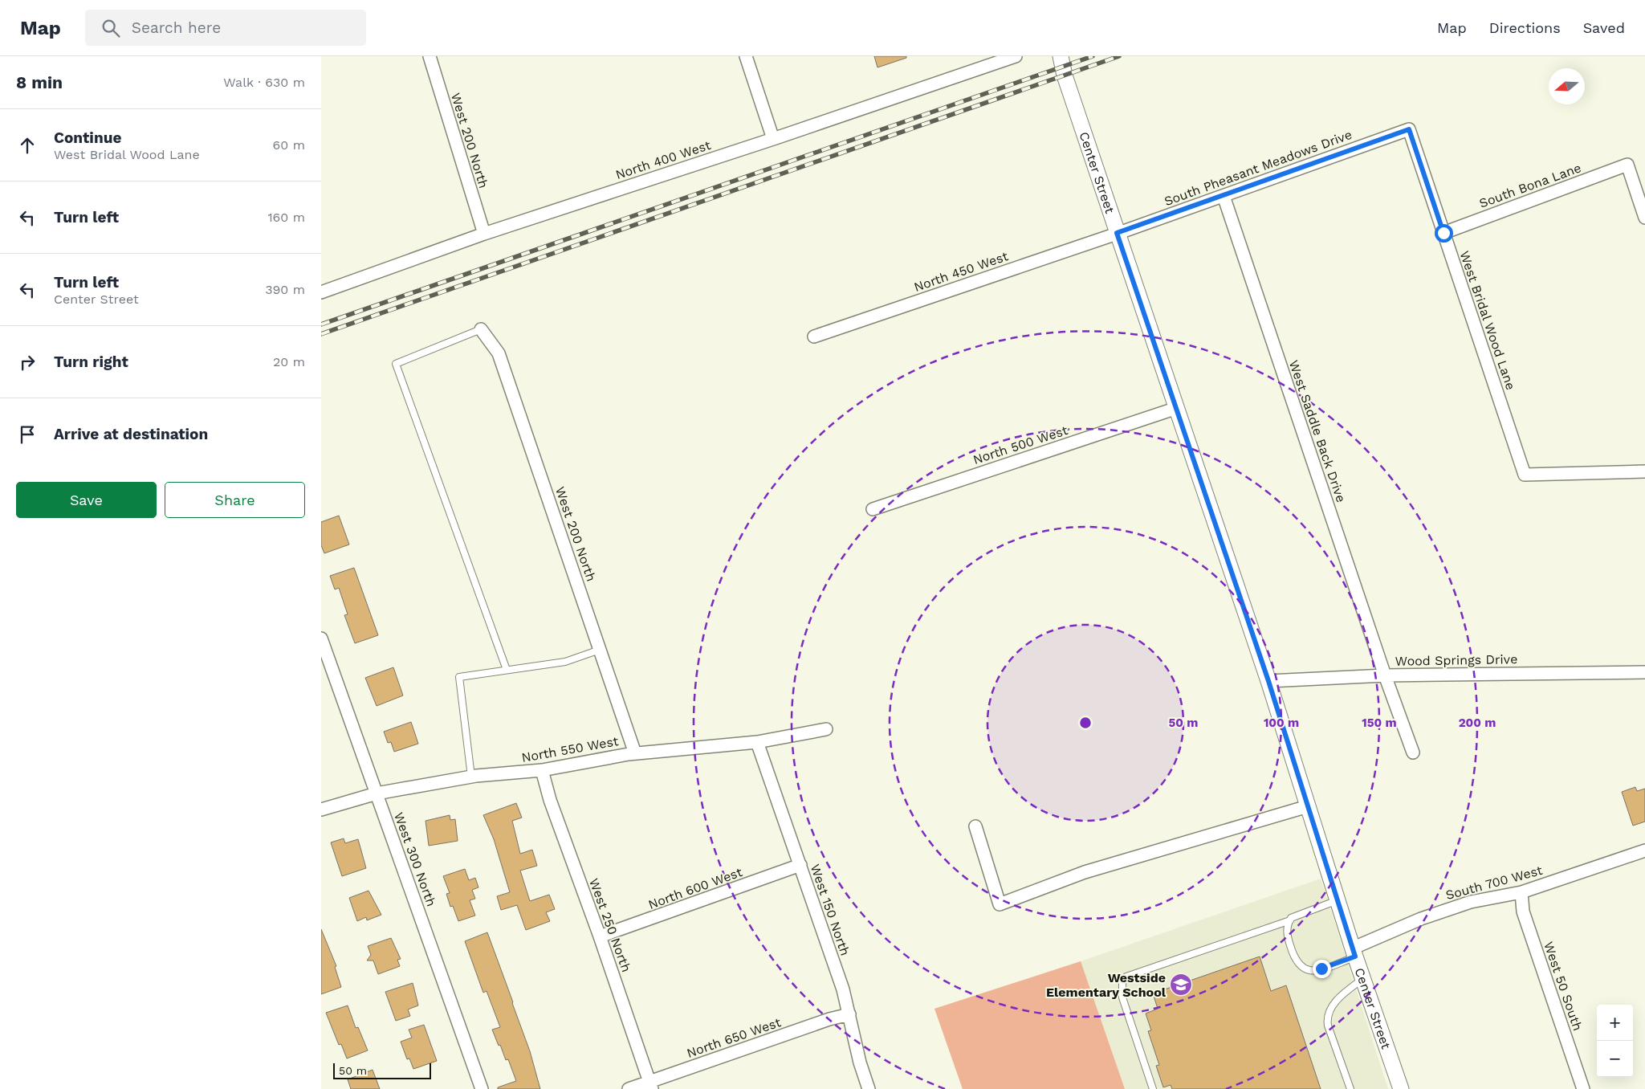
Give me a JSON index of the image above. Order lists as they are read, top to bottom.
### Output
{
  "streets": {
    "street": [
      "West 200 North",
      "North 400 West",
      "South Pheasant Meadows Drive",
      "Center Street",
      "South Bona Lane",
      "North 450 West",
      "West Bridal Wood Lane",
      "West Saddle Back Drive",
      "North 500 West",
      "Wood Springs Drive",
      "North 550 West",
      "West 300 North",
      "South 700 West",
      "North 600 West",
      "West 150 North",
      "West 250 North",
      "West 50 South",
      "North 650 West"
    ]
  },
  "crossings": [
    ["West 200 North", "North 400 West"],
    ["West 200 North", "North 550 West"],
    ["South Pheasant Meadows Drive", "Center Street"],
    ["South Pheasant Meadows Drive", "North 450 West"],
    ["South Pheasant Meadows Drive", "West Bridal Wood Lane"],
    ["South Pheasant Meadows Drive", "West Saddle Back Drive"],
    ["Center Street", "North 450 West"],
    ["Center Street", "North 500 West"],
    ["Center Street", "Wood Springs Drive"],
    ["Center Street", "South 700 West"],
    ["South Bona Lane", "West Bridal Wood Lane"],
    ["West Saddle Back Drive", "Wood Springs Drive"],
    ["North 550 West", "West 300 North"],
    ["North 550 West", "West 150 North"],
    ["North 550 West", "West 250 North"],
    ["South 700 West", "West 50 South"],
    ["North 600 West", "West 150 North"],
    ["North 600 West", "West 250 North"],
    ["West 150 North", "North 650 West"],
    ["West 250 North", "North 650 West"]
  ],
  "places": {
    "school or university": ["Westside Elementary School"]
  },
  "scale_bar": "50 m",
  "north": "left",
  "page": {
    "header": "Map",
    "search": "Search here",
    "nav": ["Map", "Directions", "Saved"],
    "heading": ["8 min", "Walk · 630 m"],
    "list": [
      ["Continue", "West Bridal Wood Lane", "60 m"],
      ["Turn left", "160 m"],
      ["Turn left", "Center Street", "390 m"],
      ["Turn right", "20 m"],
      "Arrive at destination"
    ],
    "buttons": ["Save", "Share"],
    "map_buttons": ["+", "−"],
    "scale": "50 m"
  },
  "rings": [
    "50 m",
    "100 m",
    "150 m",
    "200 m"
  ]
}
